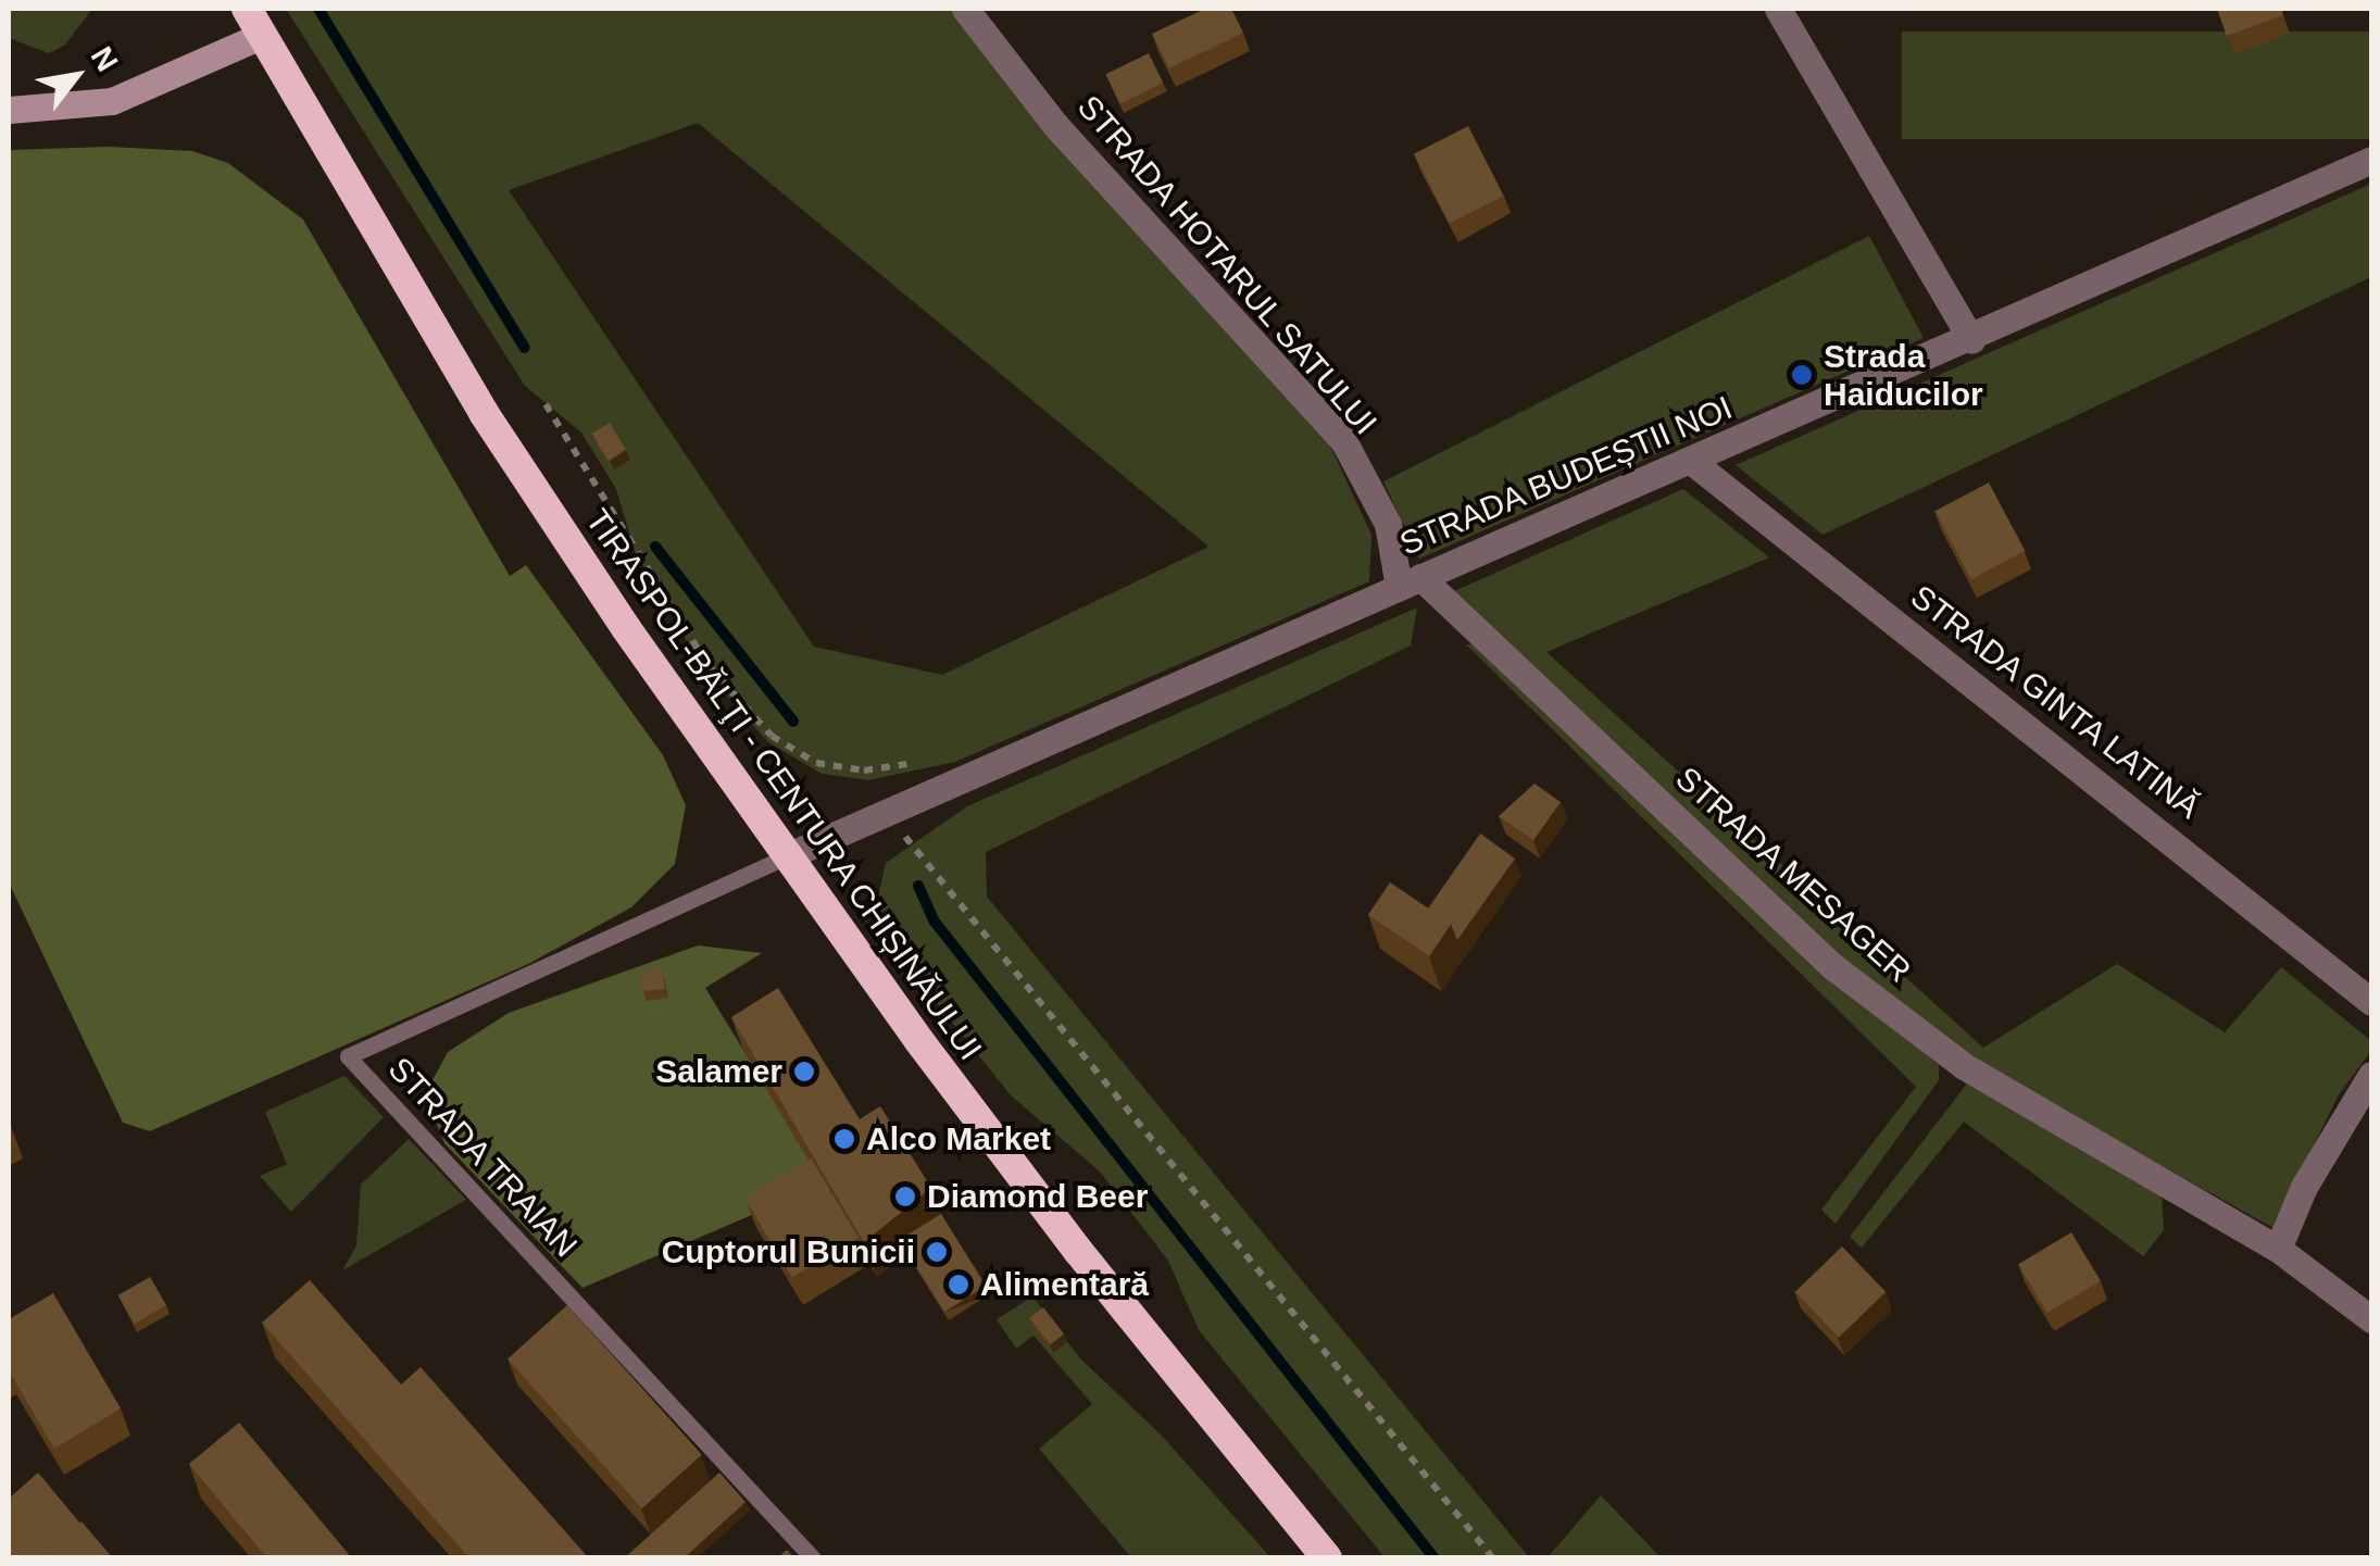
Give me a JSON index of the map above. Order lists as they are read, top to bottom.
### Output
{
  "streets": {
    "highway": ["TIRASPOL-BĂLŢI - CENTURA CHIȘINĂULUI"],
    "street": [
      "STRADA HOTARUL SATULUI",
      "STRADA BUDEȘTII NOI",
      "STRADA GINTA LATINĂ",
      "STRADA MESAGER"
    ],
    "lane": ["STRADA TRAIAN"]
  },
  "crossings": [
    ["STRADA HOTARUL SATULUI", "STRADA BUDEȘTII NOI"],
    ["STRADA HOTARUL SATULUI", "STRADA MESAGER"],
    ["STRADA BUDEȘTII NOI", "STRADA GINTA LATINĂ"],
    ["STRADA BUDEȘTII NOI", "TIRASPOL-BĂLŢI - CENTURA CHIȘINĂULUI"],
    ["STRADA BUDEȘTII NOI", "STRADA MESAGER"],
    ["STRADA BUDEȘTII NOI", "STRADA TRAIAN"],
    ["TIRASPOL-BĂLŢI - CENTURA CHIȘINĂULUI", "STRADA TRAIAN"]
  ],
  "places": [
    "Strada Haiducilor",
    "Salamer",
    "Alco Market",
    "Diamond Beer",
    "Cuptorul Bunicii",
    "Alimentară"
  ],
  "north": "top right"
}
